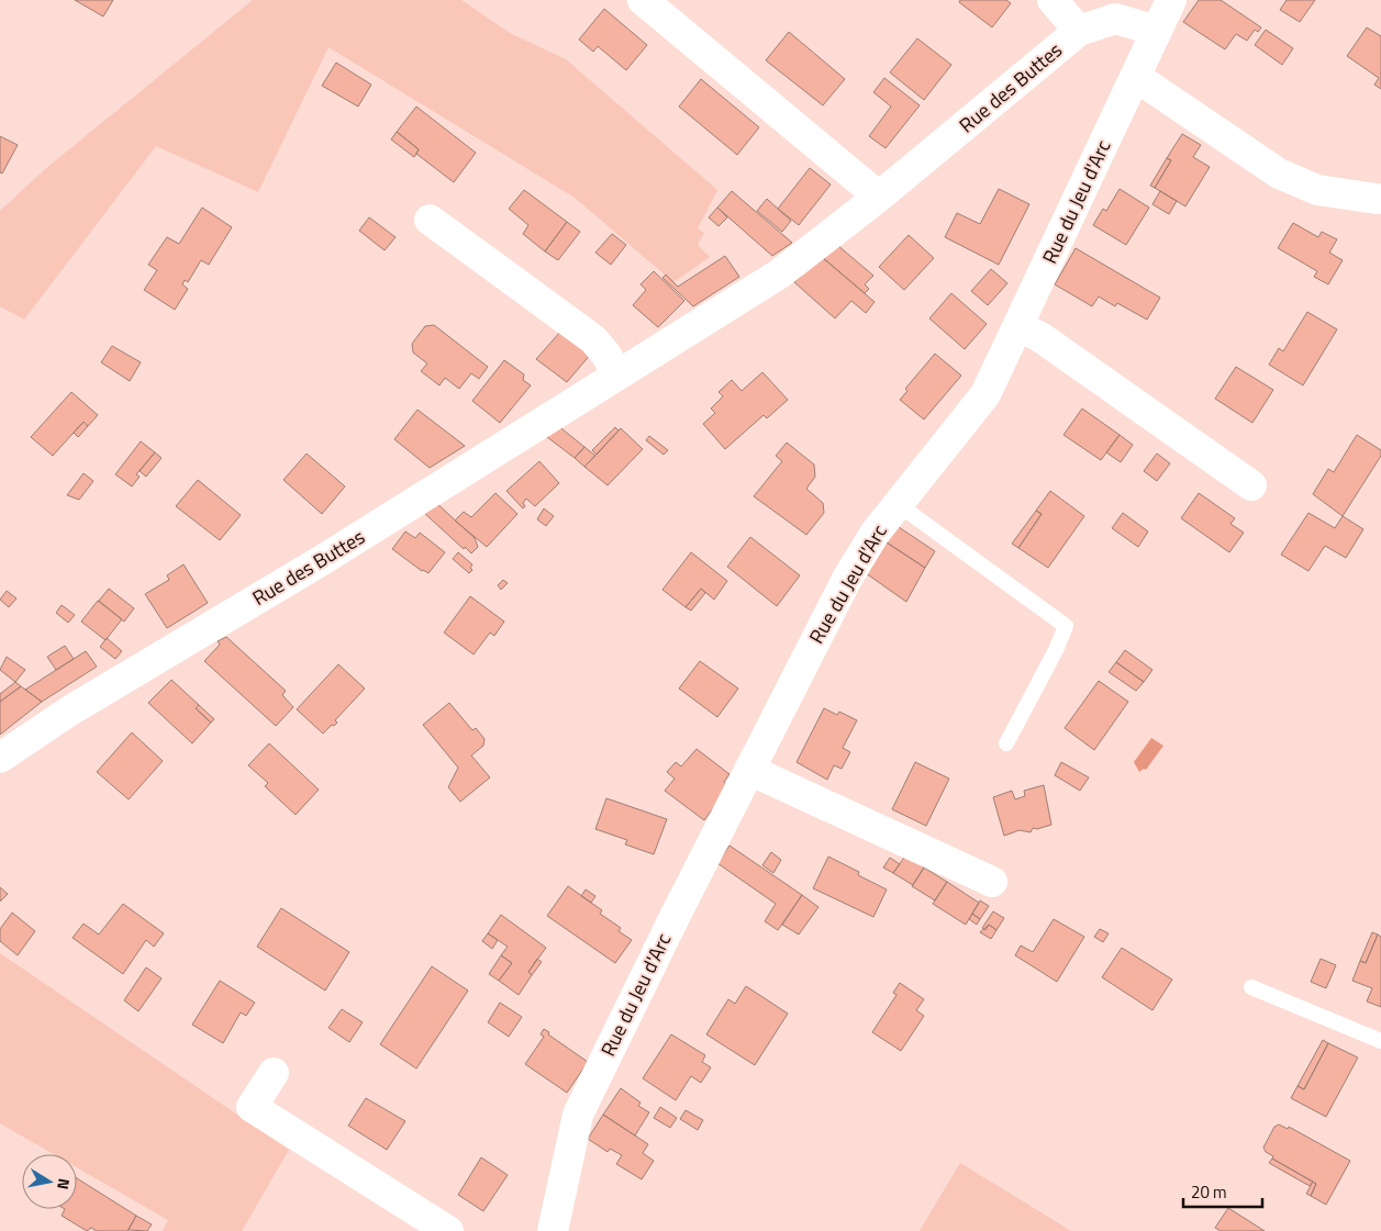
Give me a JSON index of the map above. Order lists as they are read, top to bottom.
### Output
{
  "streets": {
    "street": ["Rue des Buttes", "Rue du Jeu d'Arc"]
  },
  "crossings": [
    ["Rue des Buttes", "Rue du Jeu d'Arc"]
  ],
  "scale_bar": "20 m",
  "north": "right"
}
